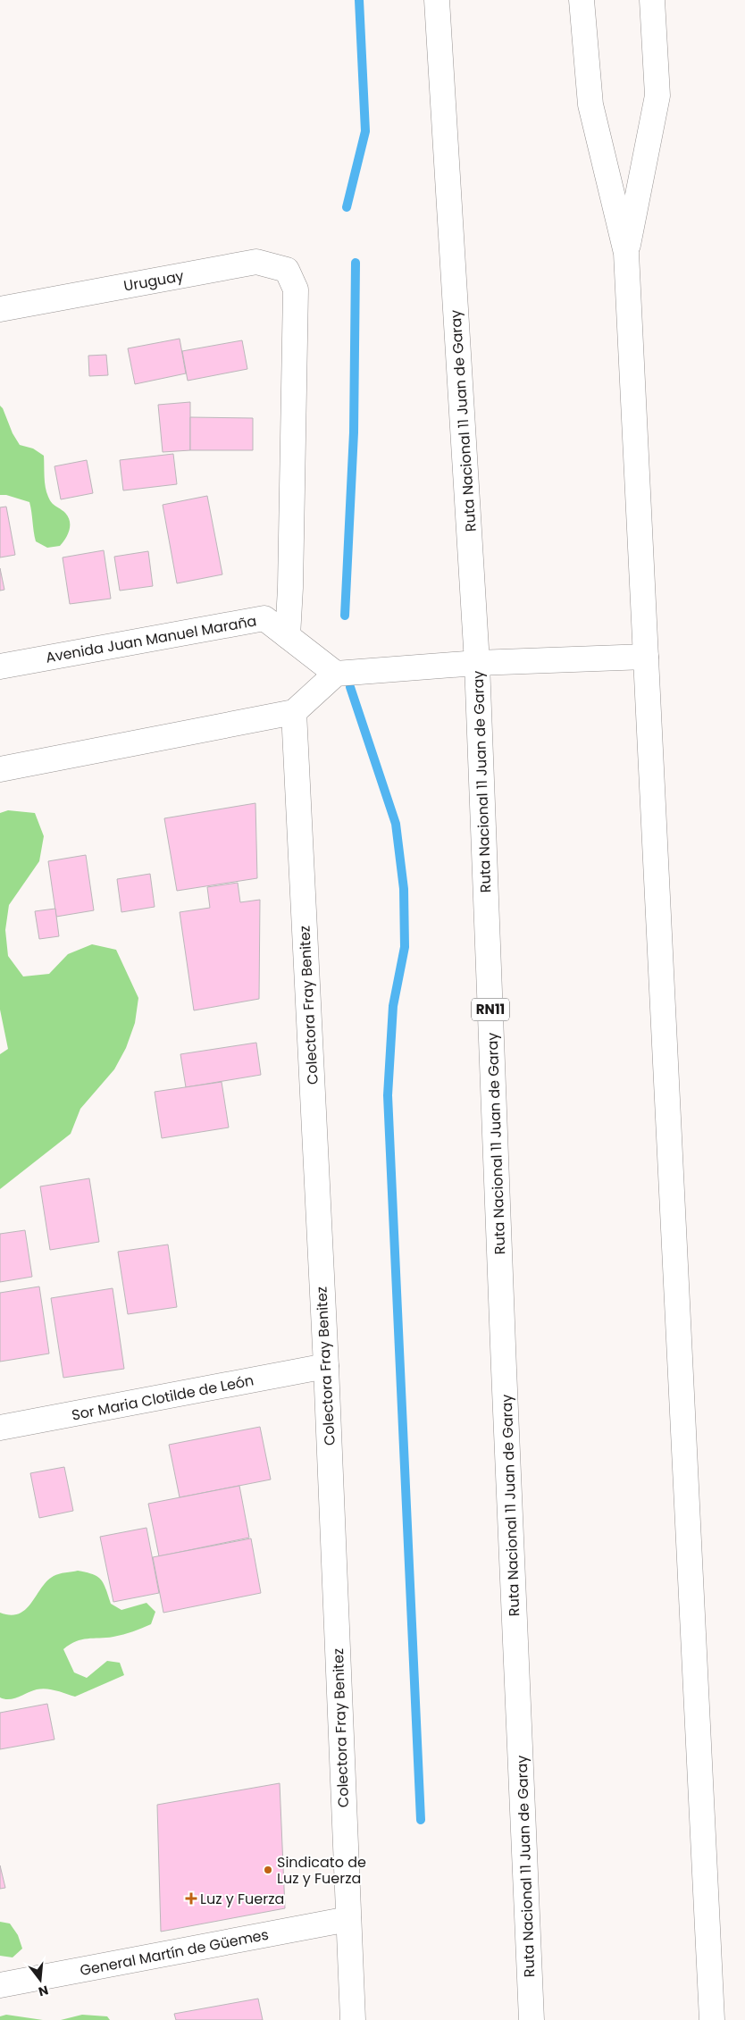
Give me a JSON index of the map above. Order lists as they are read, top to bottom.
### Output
{
  "streets": {
    "main road": [
      "Uruguay",
      "Ruta Nacional 11 Juan de Garay",
      "Avenida Juan Manuel Maraña",
      "Colectora Fray Benitez",
      "RN11",
      "Sor Maria Clotilde de León",
      "General Martín de Güemes"
    ]
  },
  "crossings": [
    ["Uruguay", "Avenida Juan Manuel Maraña"],
    ["Colectora Fray Benitez", "Sor Maria Clotilde de León"],
    ["Colectora Fray Benitez", "General Martín de Güemes"]
  ],
  "places": {
    "other": ["Sindicato de Luz y Fuerza"],
    "health": ["Luz y Fuerza"]
  },
  "north": "bottom"
}
